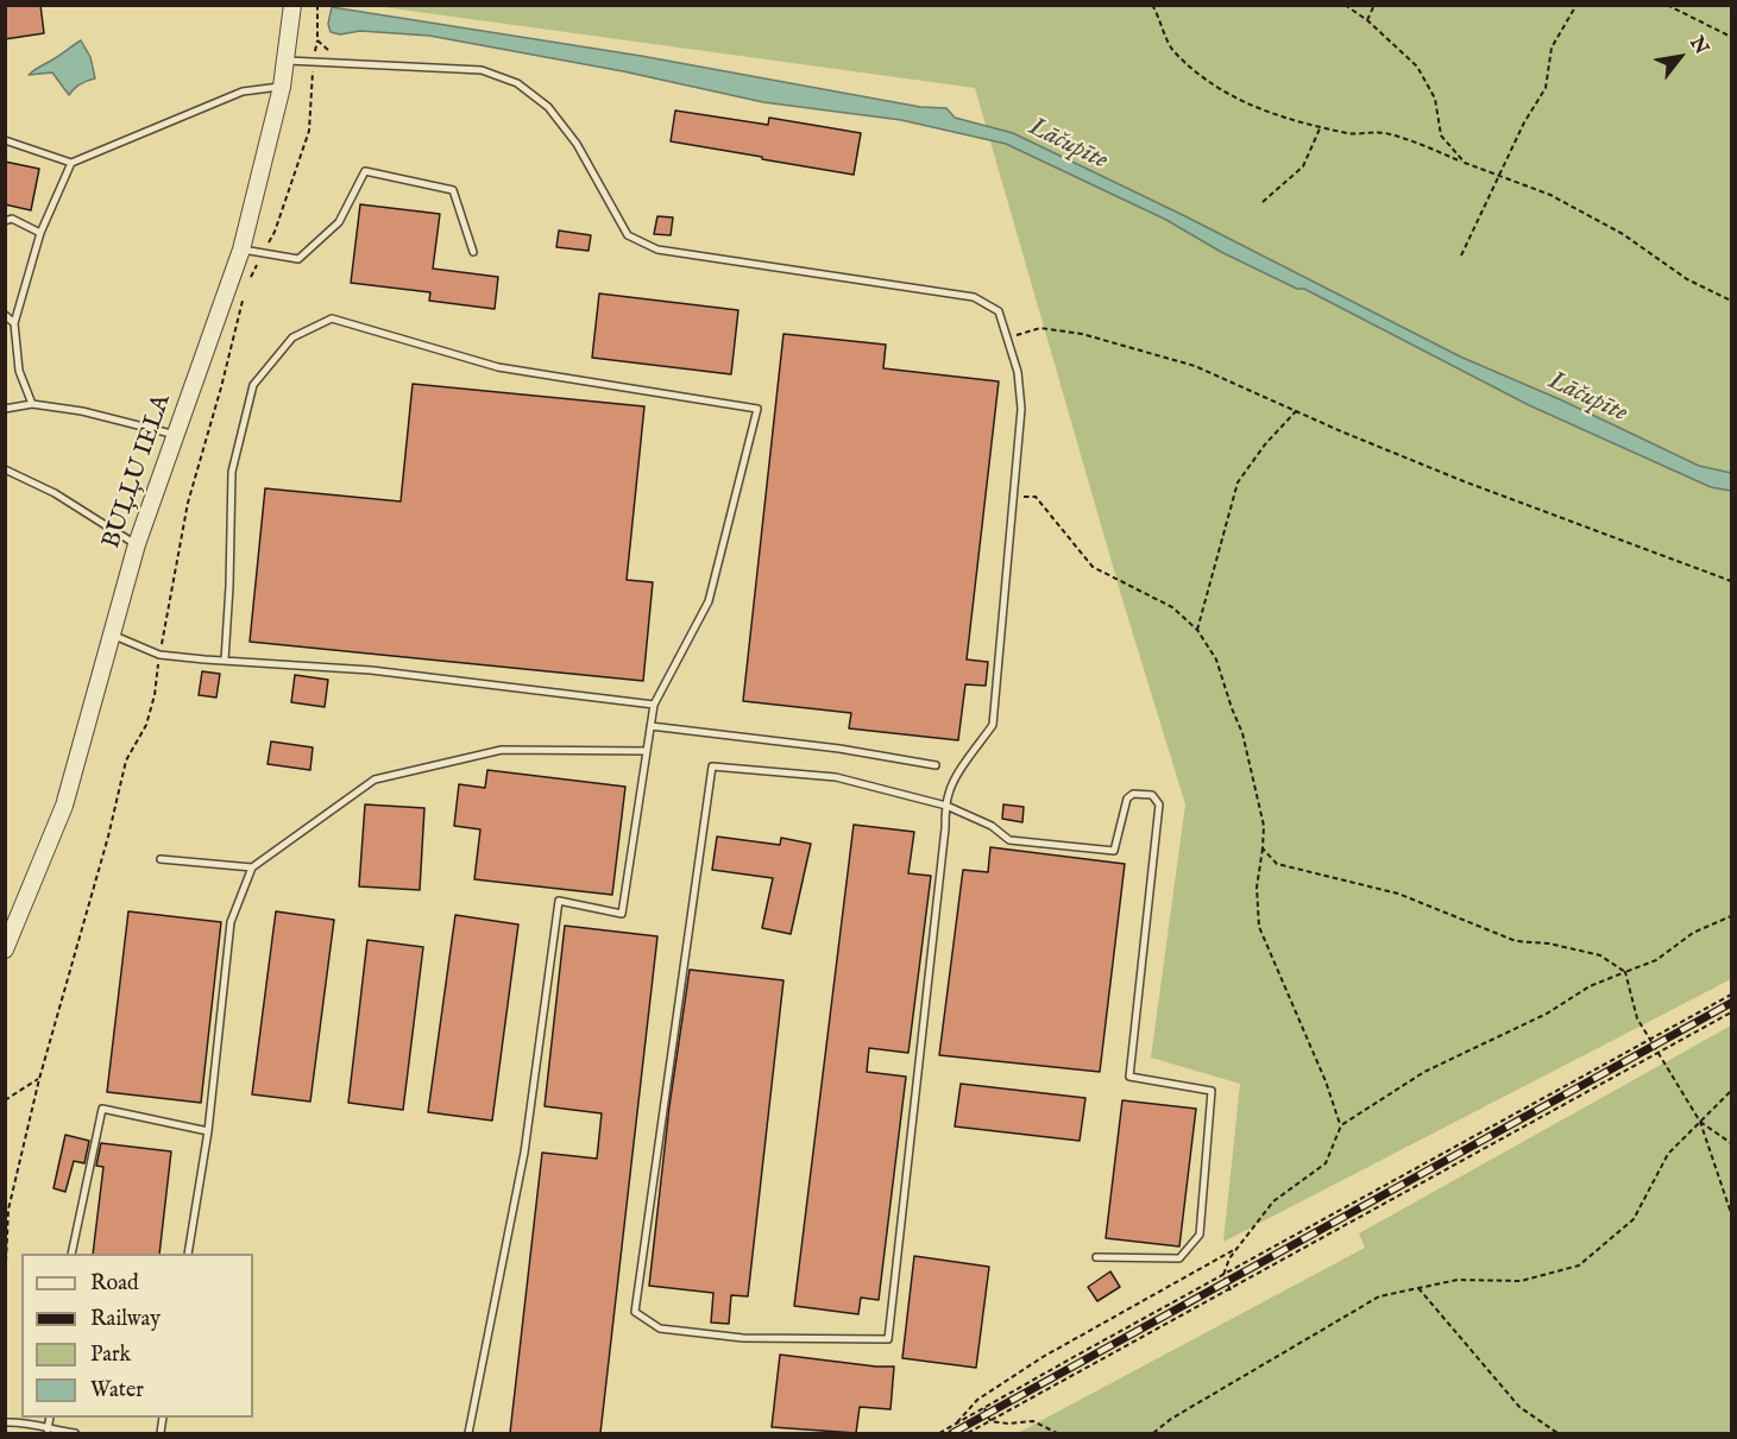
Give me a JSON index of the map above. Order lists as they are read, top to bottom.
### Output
{
  "streets": {
    "street": ["BUĻĻU IELA"]
  },
  "water": ["Lāčupīte"],
  "legend": [
    "Road",
    "Railway",
    "Park",
    "Water"
  ],
  "north": "top right"
}
